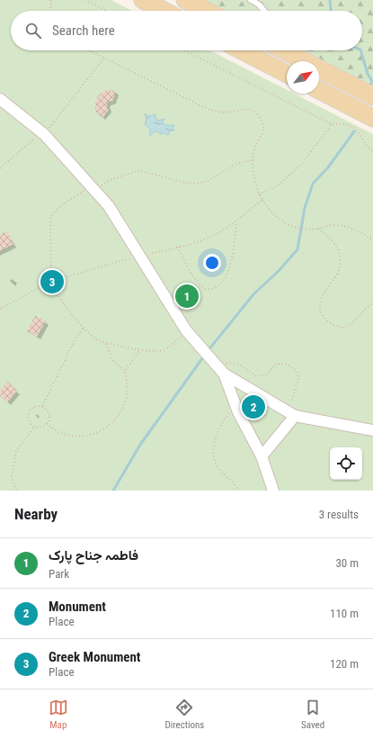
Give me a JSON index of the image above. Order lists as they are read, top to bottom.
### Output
{
  "north": "top right",
  "page": {
    "search": "Search here",
    "pins": ["3", "1", "2"],
    "heading": ["Nearby", "3 results"],
    "list": [
      {
        "mark": "1",
        "name": "فاطمہ جناح پارک",
        "note": "Park",
        "value": "30 m"
      },
      {
        "mark": "2",
        "name": "Monument",
        "note": "Place",
        "value": "110 m"
      },
      {
        "mark": "3",
        "name": "Greek Monument",
        "note": "Place",
        "value": "120 m"
      }
    ],
    "nav": ["Map", "Directions", "Saved"]
  }
}
